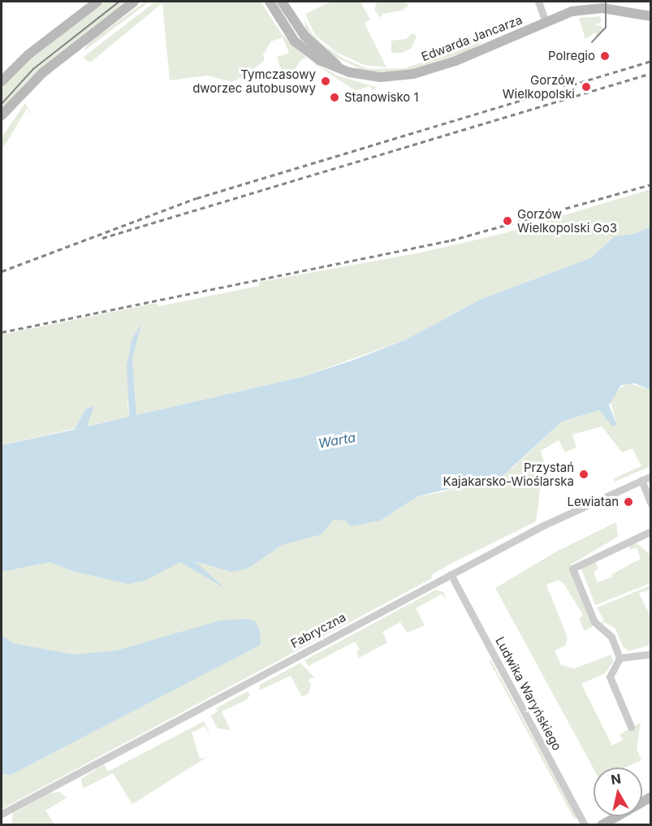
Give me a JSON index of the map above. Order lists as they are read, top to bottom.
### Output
{
  "streets": {
    "street": ["Edwarda Jancarza", "Fabryczna", "Ludwika Waryńskiego"]
  },
  "crossings": [
    ["Fabryczna", "Ludwika Waryńskiego"]
  ],
  "water": ["Warta"],
  "places": [
    "Polregio",
    "Tymczasowy dworzec autobusowy",
    "Gorzów Wielkopolski",
    "Stanowisko 1",
    "Gorzów Wielkopolski Go3",
    "Przystań Kajakarsko-Wioślarska",
    "Lewiatan"
  ],
  "north": "top"
}
